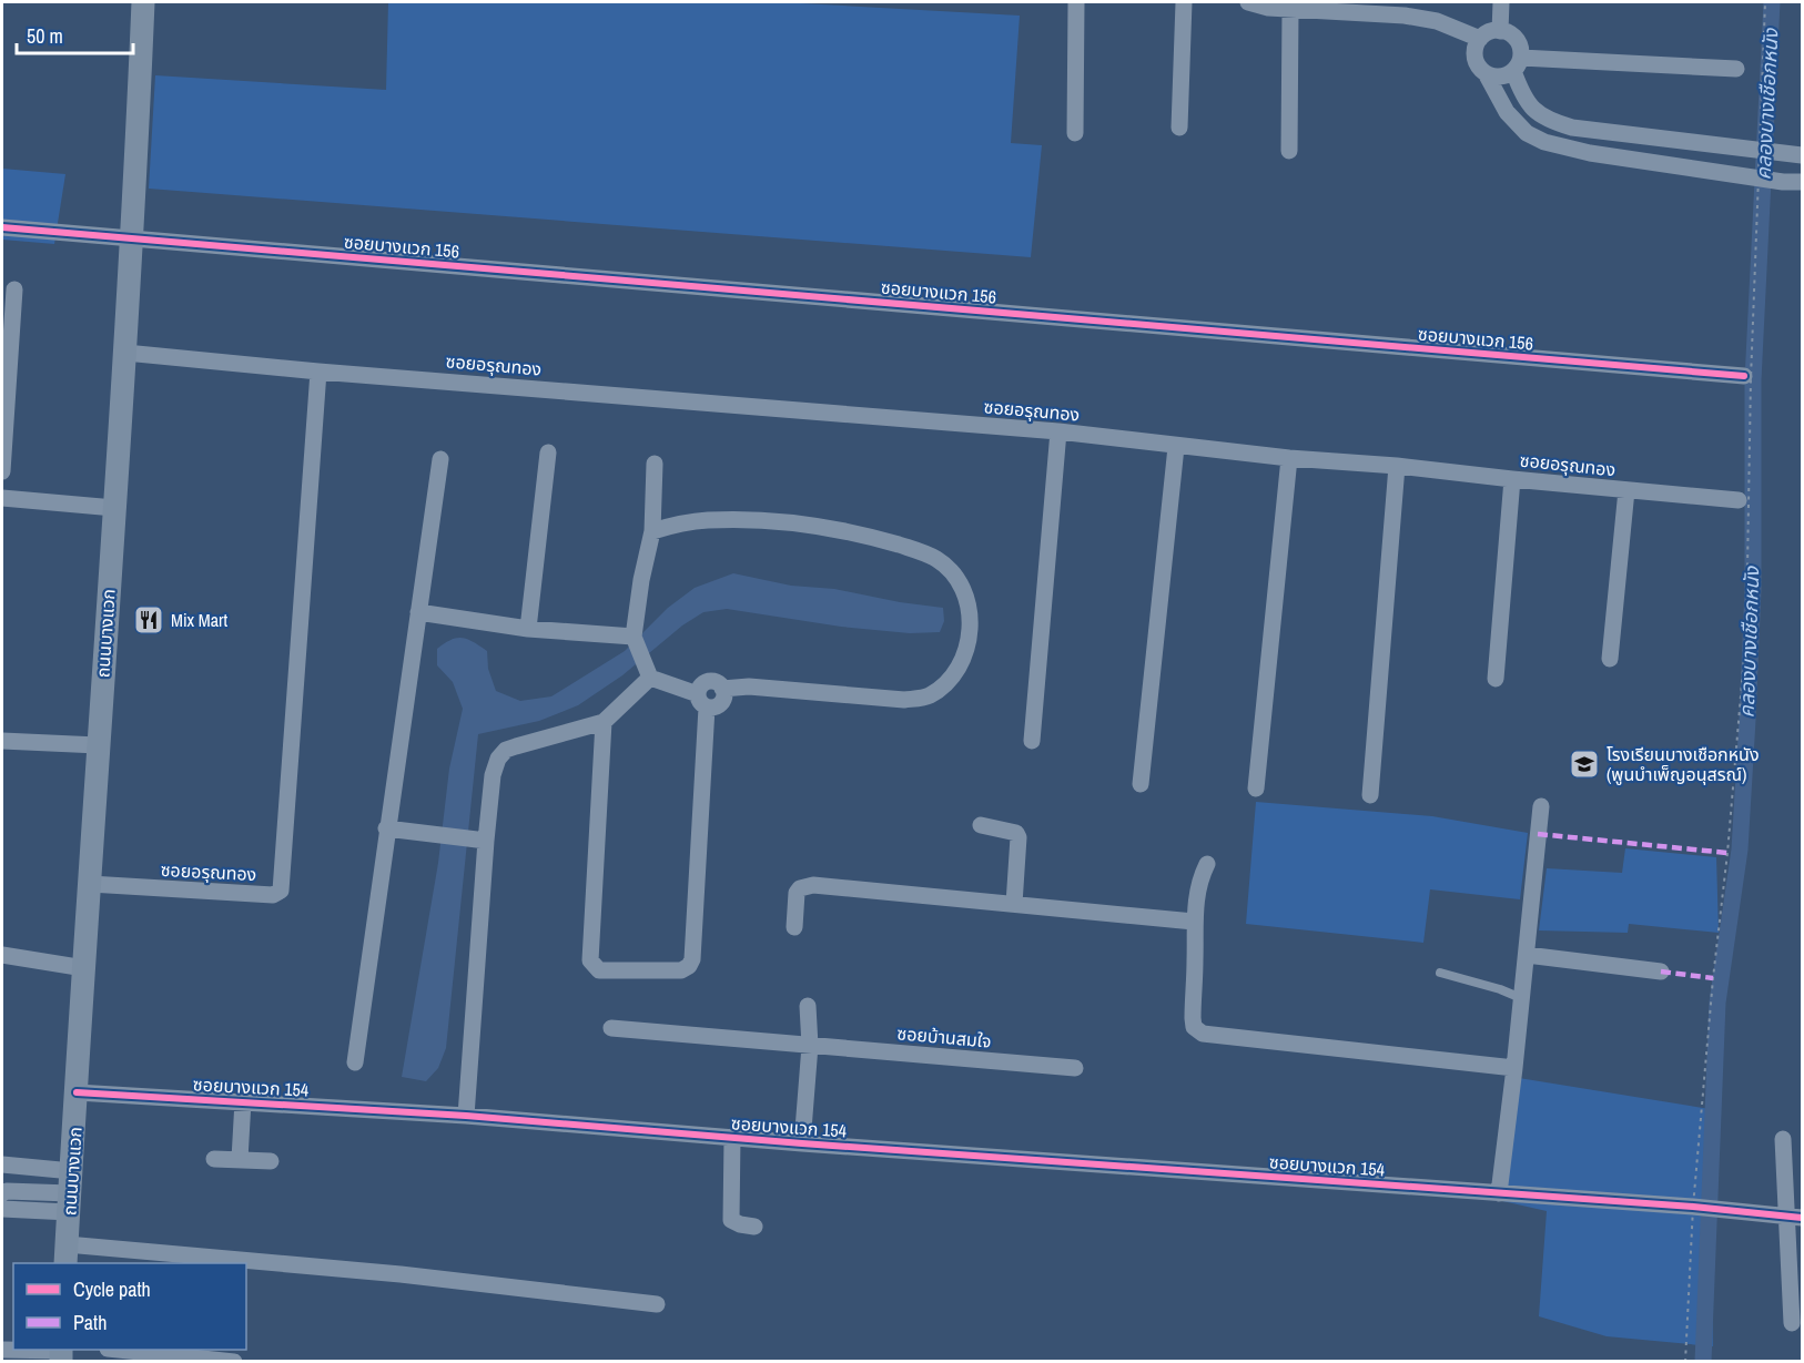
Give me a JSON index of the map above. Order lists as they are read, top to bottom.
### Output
{
  "streets": {
    "main road": ["ถนนบางแวก"],
    "street": [
      "ซอยบางแวก 156",
      "ซอยอรุณทอง",
      "ซอยบ้านสมใจ",
      "ซอยบางแวก 154"
    ]
  },
  "crossings": [
    ["ซอยบางแวก 156", "ถนนบางแวก"],
    ["ซอยอรุณทอง", "ถนนบางแวก"],
    ["ถนนบางแวก", "ซอยบางแวก 154"]
  ],
  "water": ["คลองบางเชือกหนัง"],
  "places": {
    "restaurant": ["Mix Mart"],
    "school or university": ["โรงเรียนบางเชือกหนัง (พูนบำเพ็ญอนุสรณ์)"]
  },
  "legend": ["Cycle path", "Path"],
  "scale_bar": "50 m"
}
